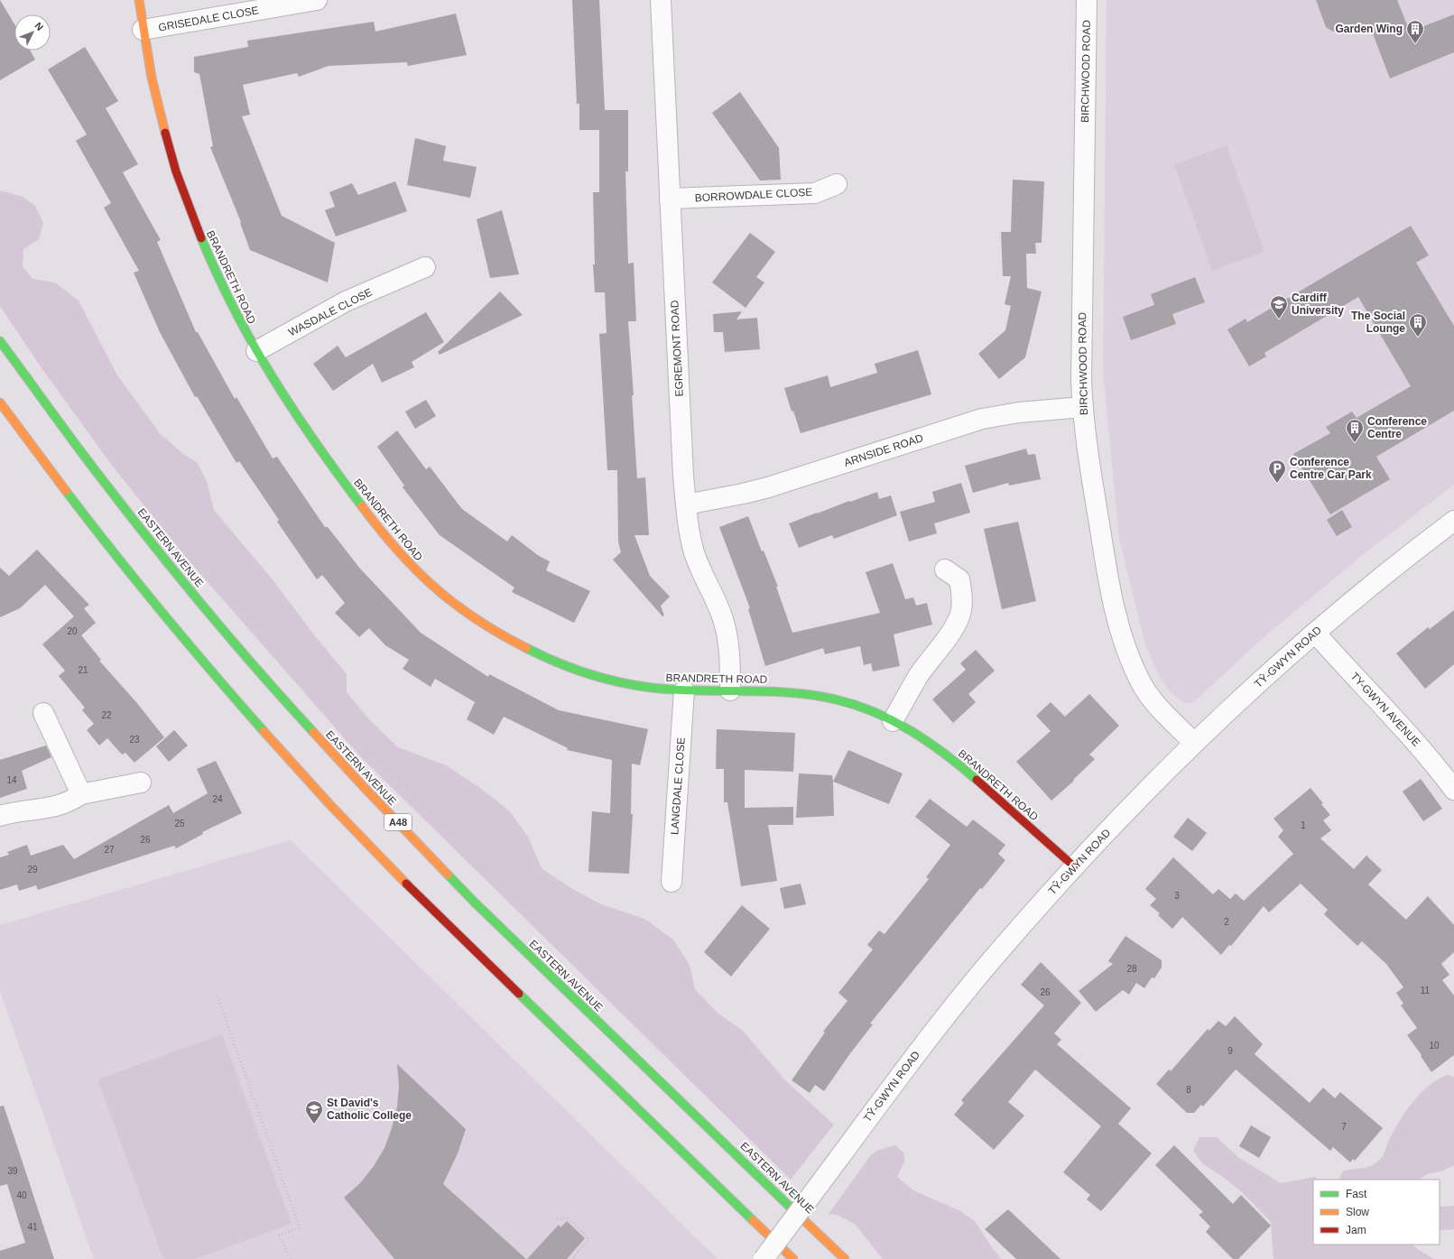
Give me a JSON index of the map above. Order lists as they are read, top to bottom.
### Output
{
  "streets": {
    "main road": ["BRANDRETH ROAD", "EASTERN AVENUE", "A48"],
    "street": [
      "GRISEDALE CLOSE",
      "BIRCHWOOD ROAD",
      "BORROWDALE CLOSE",
      "WASDALE CLOSE",
      "EGREMONT ROAD",
      "ARNSIDE ROAD",
      "TŶ-GWYN ROAD",
      "TY-GWYN AVENUE",
      "LANGDALE CLOSE"
    ]
  },
  "crossings": [
    ["GRISEDALE CLOSE", "BRANDRETH ROAD"],
    ["BIRCHWOOD ROAD", "ARNSIDE ROAD"],
    ["BIRCHWOOD ROAD", "TŶ-GWYN ROAD"],
    ["BORROWDALE CLOSE", "EGREMONT ROAD"],
    ["BRANDRETH ROAD", "WASDALE CLOSE"],
    ["BRANDRETH ROAD", "EGREMONT ROAD"],
    ["BRANDRETH ROAD", "TŶ-GWYN ROAD"],
    ["BRANDRETH ROAD", "LANGDALE CLOSE"],
    ["EGREMONT ROAD", "ARNSIDE ROAD"],
    ["TŶ-GWYN ROAD", "TY-GWYN AVENUE"]
  ],
  "places": {
    "building": ["Garden Wing", "The Social Lounge", "Conference Centre"],
    "school or university": ["Cardiff University", "St David's Catholic College"],
    "parking": ["Conference Centre Car Park"]
  },
  "house_numbers": [
    "20",
    "21",
    "22",
    "23",
    "14",
    "24",
    "25",
    "1",
    "26",
    "27",
    "29",
    "3",
    "2",
    "28",
    "11",
    "26",
    "10",
    "9",
    "8",
    "7",
    "39",
    "40",
    "41"
  ],
  "legend": ["Fast", "Slow", "Jam"],
  "north": "top right"
}
